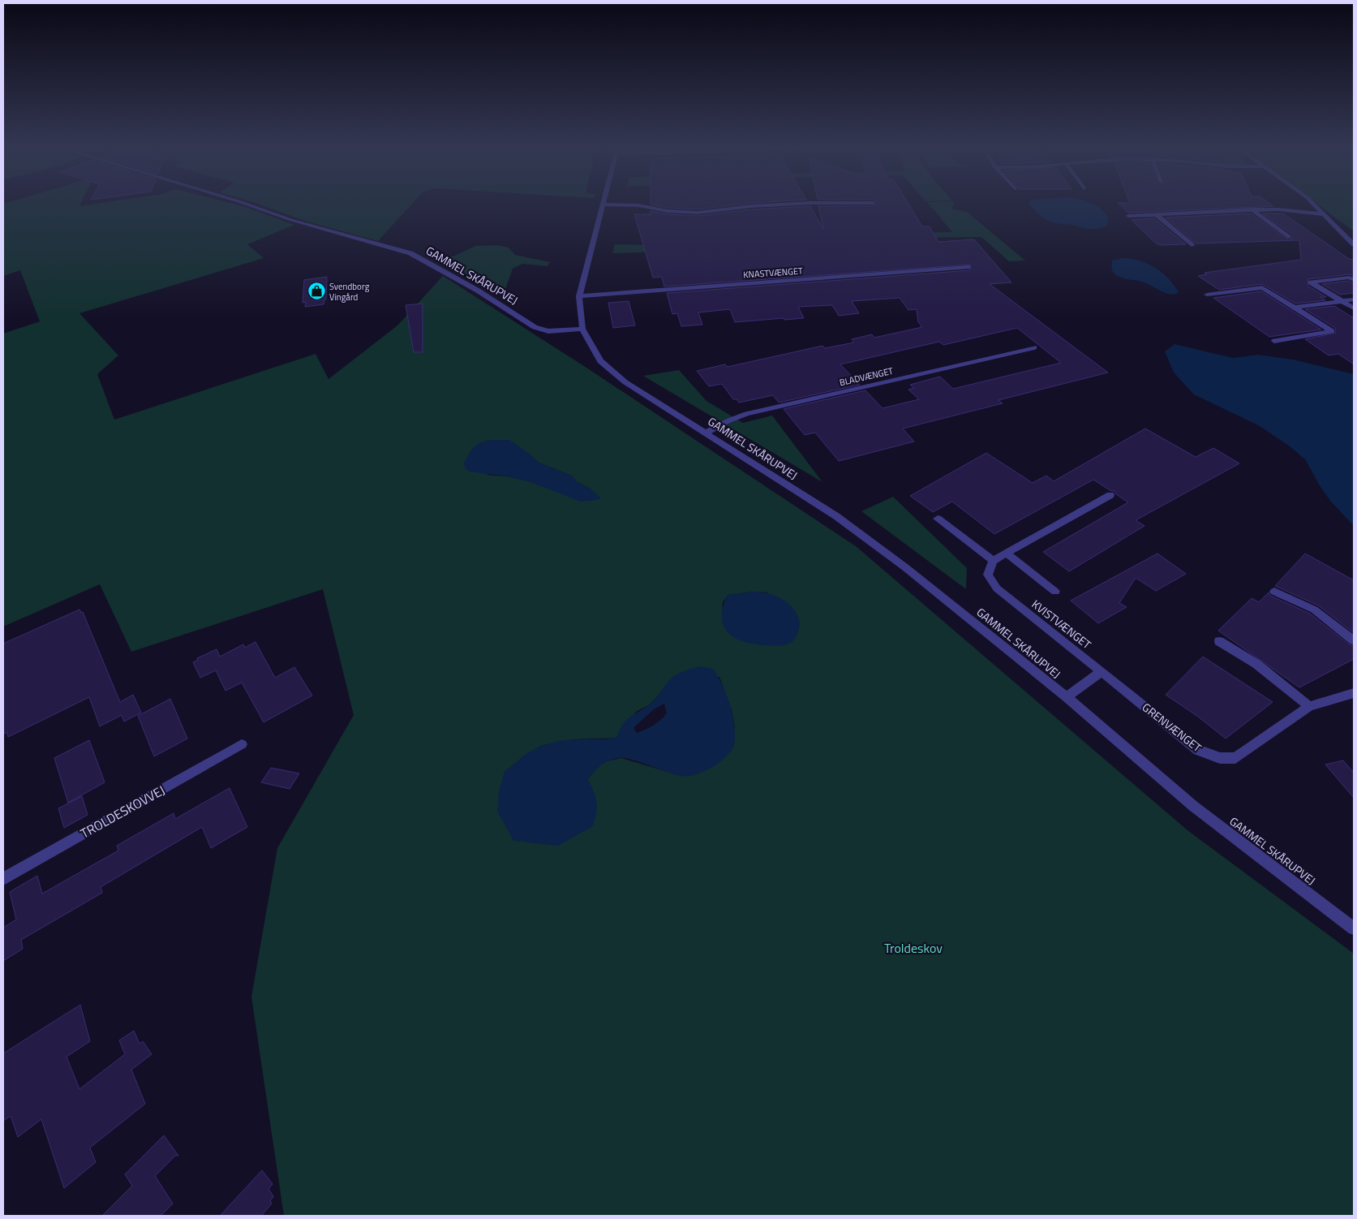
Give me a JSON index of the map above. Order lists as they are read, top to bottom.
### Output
{
  "streets": {
    "street": [
      "KNASTVÆNGET",
      "GAMMEL SKÅRUPVEJ",
      "BLADVÆNGET",
      "KVISTVÆNGET",
      "GRENVÆNGET",
      "TROLDESKOVVEJ"
    ]
  },
  "crossings": [
    ["GAMMEL SKÅRUPVEJ", "BLADVÆNGET"],
    ["KVISTVÆNGET", "GRENVÆNGET"]
  ],
  "parks": ["Troldeskov"],
  "places": {
    "shop": ["Svendborg Vingård"]
  }
}
